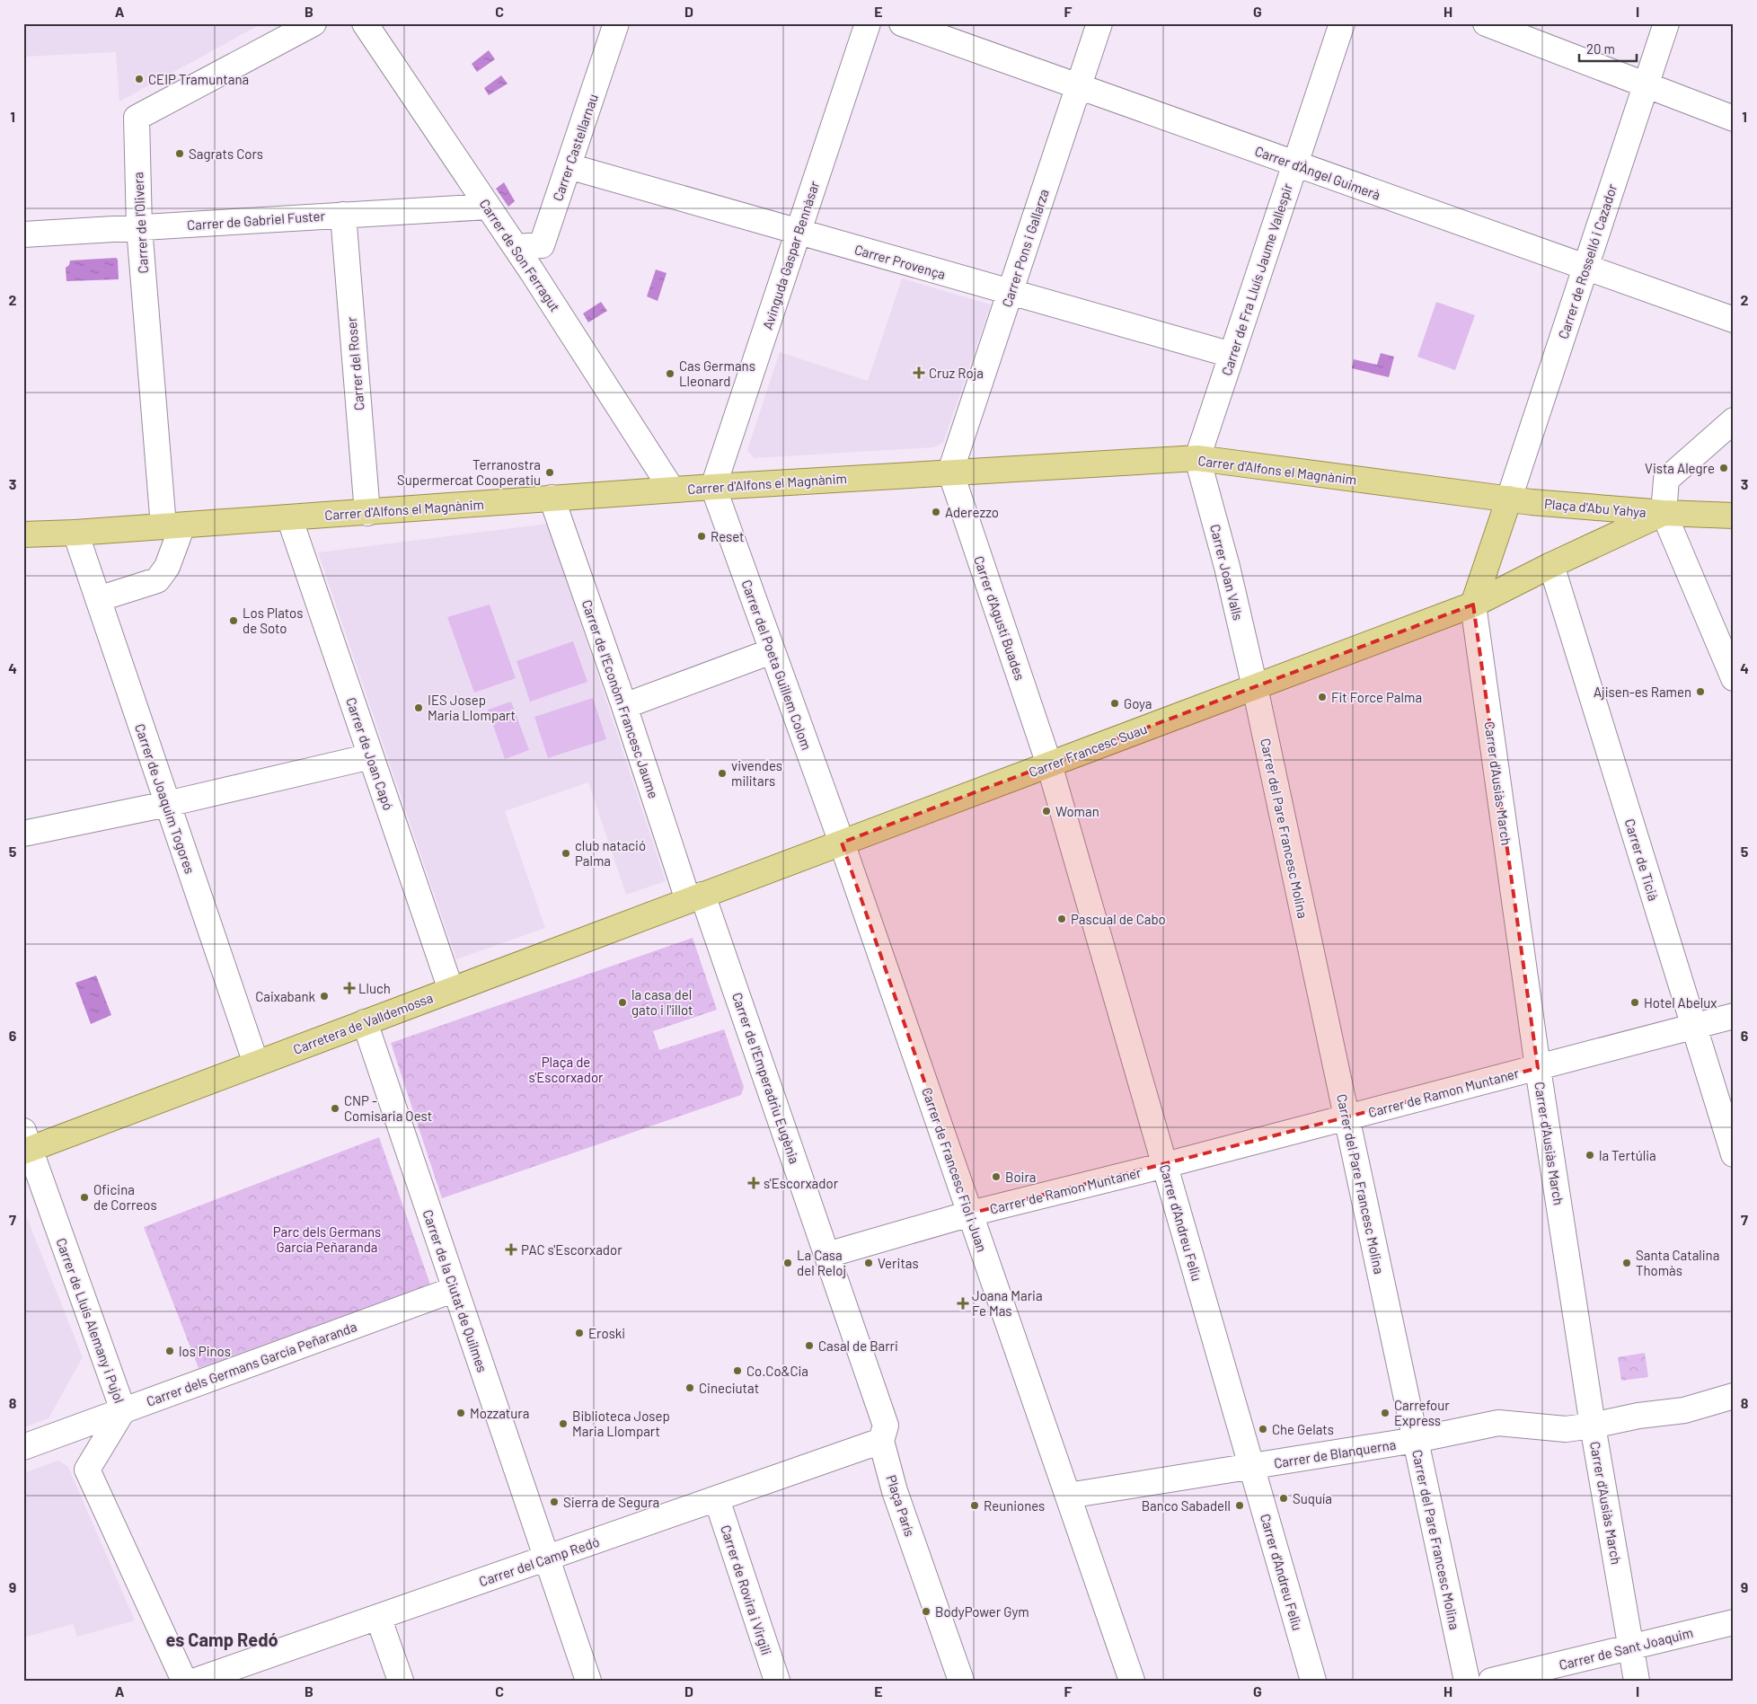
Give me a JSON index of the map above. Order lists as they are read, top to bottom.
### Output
{
  "streets": {
    "main road": [
      "Carrer d'Alfons el Magnànim",
      "Plaça d'Abu Yahya",
      "Carrer Francesc Suau",
      "Carretera de Valldemossa"
    ],
    "street": [
      "Carrer Castellarnau",
      "Carrer d'Àngel Guimerà",
      "Carrer de Gabriel Fuster",
      "Carrer de l'Olivera",
      "Carrer Pons i Gallarza",
      "Carrer de Son Ferragut",
      "Avinguda Gaspar Bennàsar",
      "Carrer Provença",
      "Carrer de Rosselló i Cazador",
      "Carrer de Fra Lluís Jaume Vallespir",
      "Carrer del Roser",
      "Carrer Joan Valls",
      "Carrer d'Agustí Buades",
      "Carrer del Poeta Guillem Colom",
      "Carrer de l'Econòm Francesc Jaume",
      "Carrer de Joan Capó",
      "Carrer d'Ausiàs March",
      "Carrer de Joaquim Togores",
      "Carrer del Pare Francesc Molina",
      "Carrer de Ticià",
      "Carrer de l'Emperadriu Eugènia",
      "Carrer de Ramon Muntaner",
      "Carrer de Francesc Fiol i Juan",
      "Carrer d'Andreu Feliu",
      "Carrer de la Ciutat de Quilmes",
      "Carrer de Lluís Alemany i Pujol",
      "Carrer dels Germans García Peñaranda",
      "Carrer de Blanquerna",
      "Plaça París",
      "Carrer del Camp Redó",
      "Carrer de Rovira i Virgili",
      "Carrer de Sant Joaquim"
    ]
  },
  "crossings": [
    ["Carrer Castellarnau", "Carrer de Son Ferragut"],
    ["Carrer Castellarnau", "Carrer Provença"],
    ["Carrer d'Àngel Guimerà", "Carrer Pons i Gallarza"],
    ["Carrer d'Àngel Guimerà", "Carrer de Rosselló i Cazador"],
    ["Carrer d'Àngel Guimerà", "Carrer de Fra Lluís Jaume Vallespir"],
    ["Carrer de Gabriel Fuster", "Carrer de l'Olivera"],
    ["Carrer de Gabriel Fuster", "Carrer de Son Ferragut"],
    ["Carrer de Gabriel Fuster", "Carrer del Roser"],
    ["Carrer de l'Olivera", "Carrer d'Alfons el Magnànim"],
    ["Carrer Pons i Gallarza", "Carrer Provença"],
    ["Carrer Pons i Gallarza", "Carrer d'Alfons el Magnànim"],
    ["Carrer Pons i Gallarza", "Carrer d'Agustí Buades"],
    ["Carrer de Son Ferragut", "Carrer d'Alfons el Magnànim"],
    ["Avinguda Gaspar Bennàsar", "Carrer Provença"],
    ["Avinguda Gaspar Bennàsar", "Carrer d'Alfons el Magnànim"],
    ["Avinguda Gaspar Bennàsar", "Carrer del Poeta Guillem Colom"],
    ["Carrer Provença", "Carrer de Fra Lluís Jaume Vallespir"],
    ["Carrer de Rosselló i Cazador", "Carrer d'Alfons el Magnànim"],
    ["Carrer de Rosselló i Cazador", "Plaça d'Abu Yahya"],
    ["Carrer de Fra Lluís Jaume Vallespir", "Carrer d'Alfons el Magnànim"],
    ["Carrer de Fra Lluís Jaume Vallespir", "Carrer Joan Valls"],
    ["Carrer del Roser", "Carrer d'Alfons el Magnànim"],
    ["Carrer d'Alfons el Magnànim", "Plaça d'Abu Yahya"],
    ["Carrer d'Alfons el Magnànim", "Carrer Joan Valls"],
    ["Carrer d'Alfons el Magnànim", "Carrer d'Agustí Buades"],
    ["Carrer d'Alfons el Magnànim", "Carrer del Poeta Guillem Colom"],
    ["Carrer d'Alfons el Magnànim", "Carrer de l'Econòm Francesc Jaume"],
    ["Carrer d'Alfons el Magnànim", "Carrer de Joan Capó"],
    ["Carrer d'Alfons el Magnànim", "Carrer de Joaquim Togores"],
    ["Plaça d'Abu Yahya", "Carrer Francesc Suau"],
    ["Plaça d'Abu Yahya", "Carrer d'Ausiàs March"],
    ["Plaça d'Abu Yahya", "Carrer de Ticià"],
    ["Carrer Joan Valls", "Carrer Francesc Suau"],
    ["Carrer Joan Valls", "Carrer del Pare Francesc Molina"],
    ["Carrer d'Agustí Buades", "Carrer Francesc Suau"],
    ["Carrer d'Agustí Buades", "Carrer d'Andreu Feliu"],
    ["Carrer del Poeta Guillem Colom", "Carrer Francesc Suau"],
    ["Carrer del Poeta Guillem Colom", "Carrer de Francesc Fiol i Juan"],
    ["Carrer de l'Econòm Francesc Jaume", "Carrer Francesc Suau"],
    ["Carrer de l'Econòm Francesc Jaume", "Carretera de Valldemossa"],
    ["Carrer de l'Econòm Francesc Jaume", "Carrer de l'Emperadriu Eugènia"],
    ["Carrer Francesc Suau", "Carrer d'Ausiàs March"],
    ["Carrer Francesc Suau", "Carrer del Pare Francesc Molina"],
    ["Carrer Francesc Suau", "Carretera de Valldemossa"],
    ["Carrer Francesc Suau", "Carrer de l'Emperadriu Eugènia"],
    ["Carrer Francesc Suau", "Carrer de Francesc Fiol i Juan"],
    ["Carrer Francesc Suau", "Carrer d'Andreu Feliu"],
    ["Carrer de Joan Capó", "Carretera de Valldemossa"],
    ["Carrer d'Ausiàs March", "Carrer de Ramon Muntaner"],
    ["Carrer d'Ausiàs March", "Carrer de Blanquerna"],
    ["Carrer d'Ausiàs March", "Carrer de Sant Joaquim"],
    ["Carrer de Joaquim Togores", "Carretera de Valldemossa"],
    ["Carrer del Pare Francesc Molina", "Carrer de Ramon Muntaner"],
    ["Carrer del Pare Francesc Molina", "Carrer de Blanquerna"],
    ["Carrer de Ticià", "Carrer de Ramon Muntaner"],
    ["Carretera de Valldemossa", "Carrer de l'Emperadriu Eugènia"],
    ["Carretera de Valldemossa", "Carrer de la Ciutat de Quilmes"],
    ["Carretera de Valldemossa", "Carrer de Lluís Alemany i Pujol"],
    ["Carrer de l'Emperadriu Eugènia", "Carrer de Ramon Muntaner"],
    ["Carrer de l'Emperadriu Eugènia", "Plaça París"],
    ["Carrer de l'Emperadriu Eugènia", "Carrer del Camp Redó"],
    ["Carrer de Ramon Muntaner", "Carrer de Francesc Fiol i Juan"],
    ["Carrer de Ramon Muntaner", "Carrer d'Andreu Feliu"],
    ["Carrer de Francesc Fiol i Juan", "Carrer de Blanquerna"],
    ["Carrer d'Andreu Feliu", "Carrer de Blanquerna"],
    ["Carrer de la Ciutat de Quilmes", "Carrer dels Germans García Peñaranda"],
    ["Carrer de la Ciutat de Quilmes", "Carrer del Camp Redó"],
    ["Carrer de Lluís Alemany i Pujol", "Carrer dels Germans García Peñaranda"],
    ["Plaça París", "Carrer del Camp Redó"],
    ["Carrer del Camp Redó", "Carrer de Rovira i Virgili"]
  ],
  "districts": ["es Camp Redó"],
  "parks": ["Plaça de s'Escorxador", "Parc dels Germans García Peñaranda"],
  "places": {
    "other": [
      "CEIP Tramuntana",
      "Sagrats Cors",
      "Cas Germans Lleonard",
      "Vista Alegre",
      "Terranostra Supermercat Cooperatiu",
      "Aderezzo",
      "Reset",
      "Los Platos de Soto",
      "Ajisen-es Ramen",
      "Fit Force Palma",
      "Goya",
      "IES Josep Maria Llompart",
      "vivendes militars",
      "Woman",
      "club natació Palma",
      "Pascual de Cabo",
      "Caixabank",
      "la casa del gato i l'illot",
      "Hotel Abelux",
      "CNP - Comisaria Oest",
      "la Tertúlia",
      "Boira",
      "Oficina de Correos",
      "La Casa del Reloj",
      "Veritas",
      "Santa Catalina Thomàs",
      "Eroski",
      "Casal de Barri",
      "los Pinos",
      "Co.Co&Cia",
      "Cineciutat",
      "Mozzatura",
      "Carrefour Express",
      "Biblioteca Josep Maria Llompart",
      "Che Gelats",
      "Suquía",
      "Sierra de Segura",
      "Reuniones",
      "Banco Sabadell",
      "BodyPower Gym"
    ],
    "health": [
      "Cruz Roja",
      "Lluch",
      "s'Escorxador",
      "PAC s'Escorxador",
      "Joana Maria Fe Mas"
    ]
  },
  "scale_bar": "20 m",
  "grid": {
    "columns": [
      "A",
      "B",
      "C",
      "D",
      "E",
      "F",
      "G",
      "H",
      "I"
    ],
    "rows": [
      "1",
      "2",
      "3",
      "4",
      "5",
      "6",
      "7",
      "8",
      "9"
    ]
  }
}
